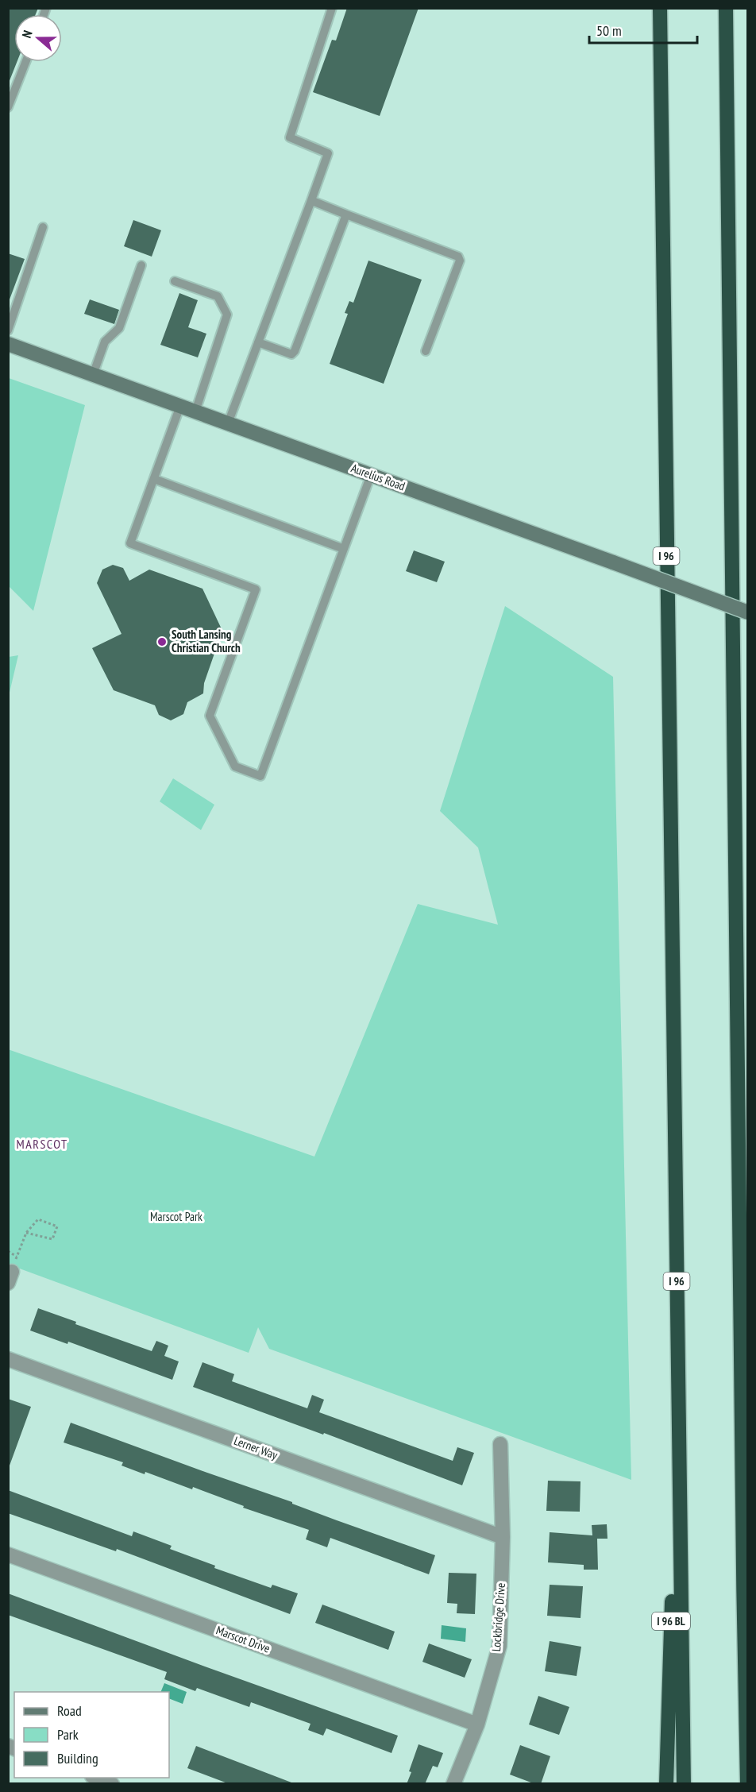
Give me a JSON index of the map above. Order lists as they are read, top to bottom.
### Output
{
  "streets": {
    "highway": ["I 96", "I 96 BL"],
    "street": [
      "Aurelius Road",
      "Lerner Way",
      "Lockbridge Drive",
      "Marscot Drive"
    ]
  },
  "crossings": [
    ["I 96", "I 96 BL"],
    ["Lerner Way", "Lockbridge Drive"],
    ["Lockbridge Drive", "Marscot Drive"]
  ],
  "districts": ["MARSCOT"],
  "parks": ["Marscot Park"],
  "places": ["South Lansing Christian Church"],
  "legend": ["Road", "Park", "Building"],
  "scale_bar": "50 m",
  "north": "left"
}
